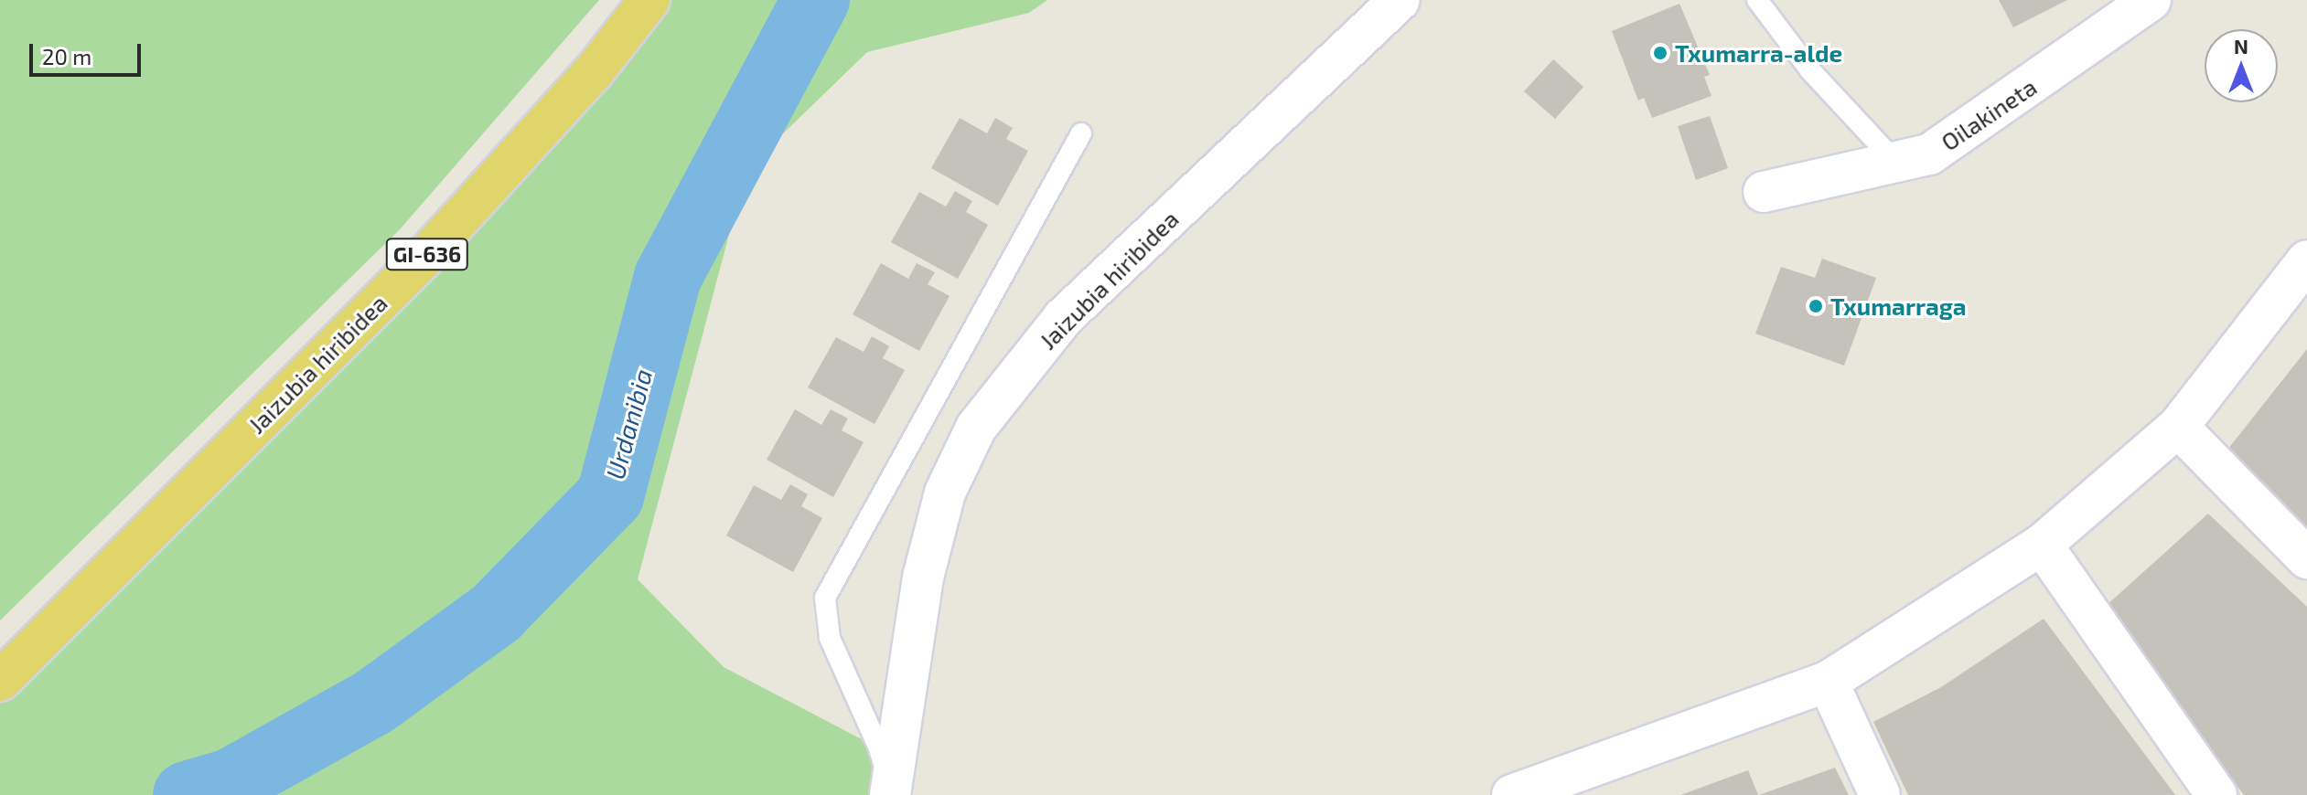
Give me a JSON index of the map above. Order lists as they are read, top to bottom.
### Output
{
  "streets": {
    "main road": ["GI-636", "Jaizubia hiribidea"],
    "street": ["Oilakineta"]
  },
  "water": ["Urdanibia"],
  "places": ["Txumarra-alde", "Txumarraga"],
  "scale_bar": "20 m",
  "north": "top"
}
